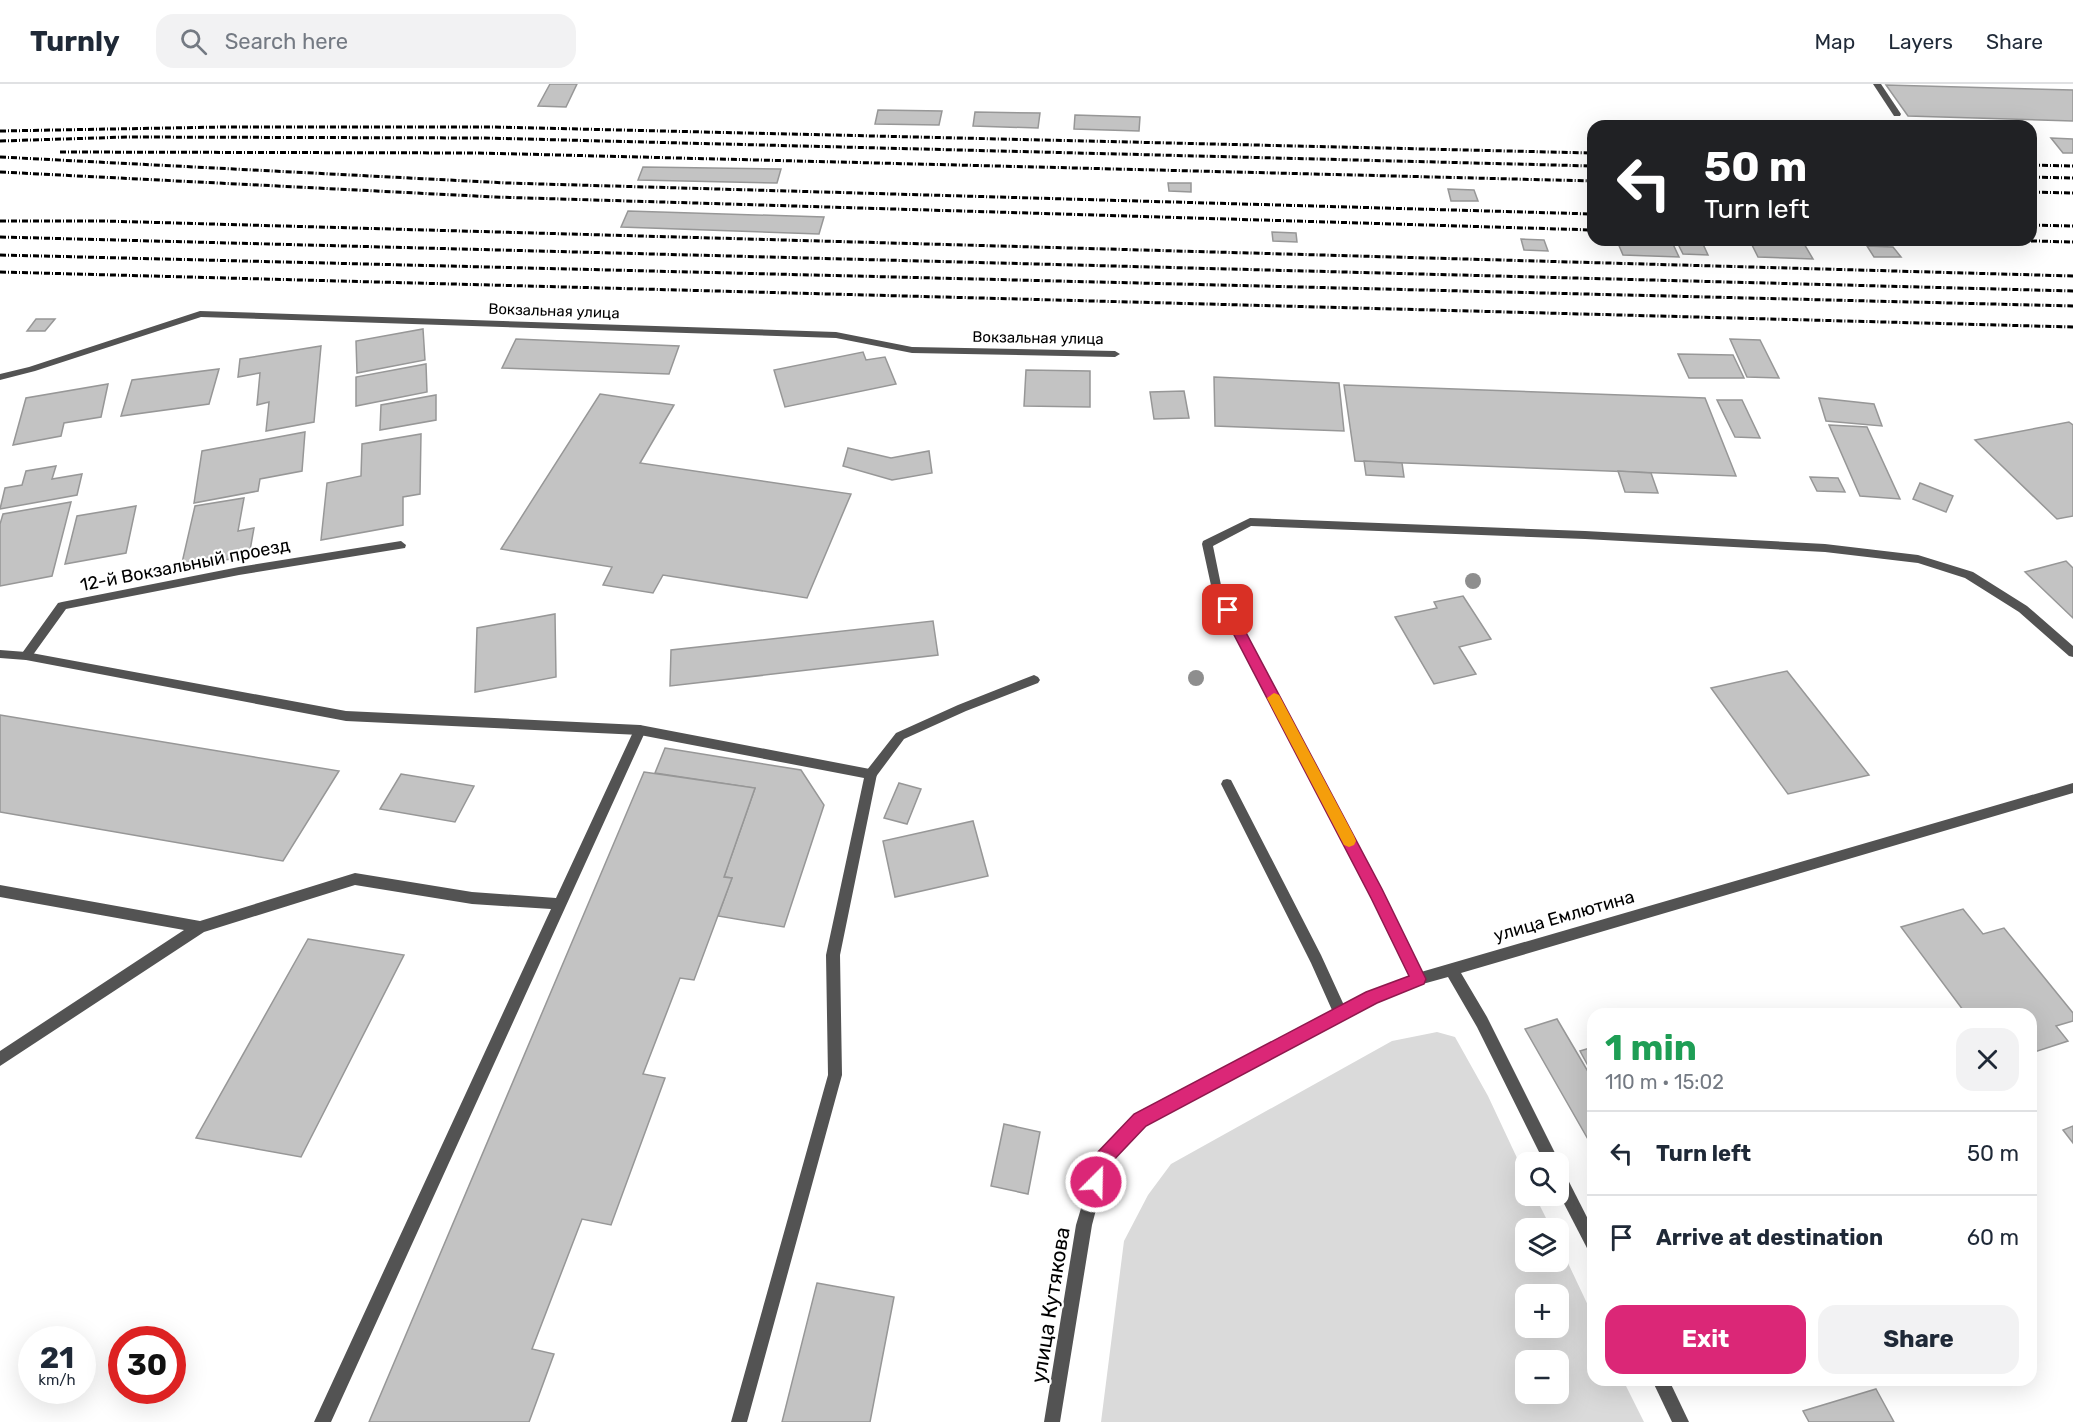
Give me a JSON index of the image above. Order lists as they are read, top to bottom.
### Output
{
  "streets": {
    "street": [
      "Вокзальная улица",
      "12-й Вокзальный проезд",
      "улица Емлютина",
      "улица Кутякова"
    ]
  },
  "crossings": [
    ["улица Емлютина", "улица Кутякова"]
  ],
  "page": {
    "header": "Turnly",
    "search": "Search here",
    "nav": ["Map", "Layers", "Share"],
    "turn": ["50 m", "Turn left"],
    "heading": ["1 min", "110 m · 15:02"],
    "list": [
      {
        "name": "Turn left",
        "value": "50 m"
      },
      {
        "name": "Arrive at destination",
        "value": "60 m"
      }
    ],
    "map_buttons": ["+", "−"],
    "buttons": ["Exit", "Share"],
    "speed": "21 km/h",
    "limit": "30"
  }
}
